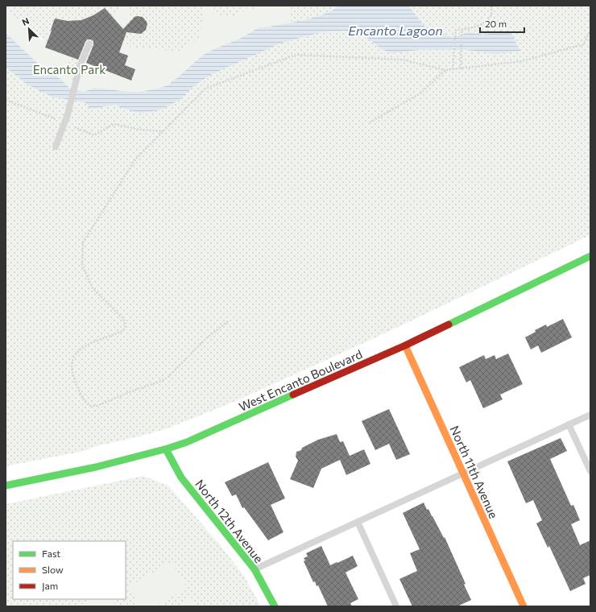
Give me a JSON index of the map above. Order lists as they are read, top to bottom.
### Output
{
  "streets": {
    "street": ["West Encanto Boulevard", "North 11th Avenue", "North 12th Avenue"]
  },
  "crossings": [
    ["West Encanto Boulevard", "North 11th Avenue"],
    ["West Encanto Boulevard", "North 12th Avenue"]
  ],
  "water": ["Encanto Lagoon"],
  "parks": ["Encanto Park"],
  "legend": ["Fast", "Slow", "Jam"],
  "scale_bar": "20 m",
  "north": "top left"
}
